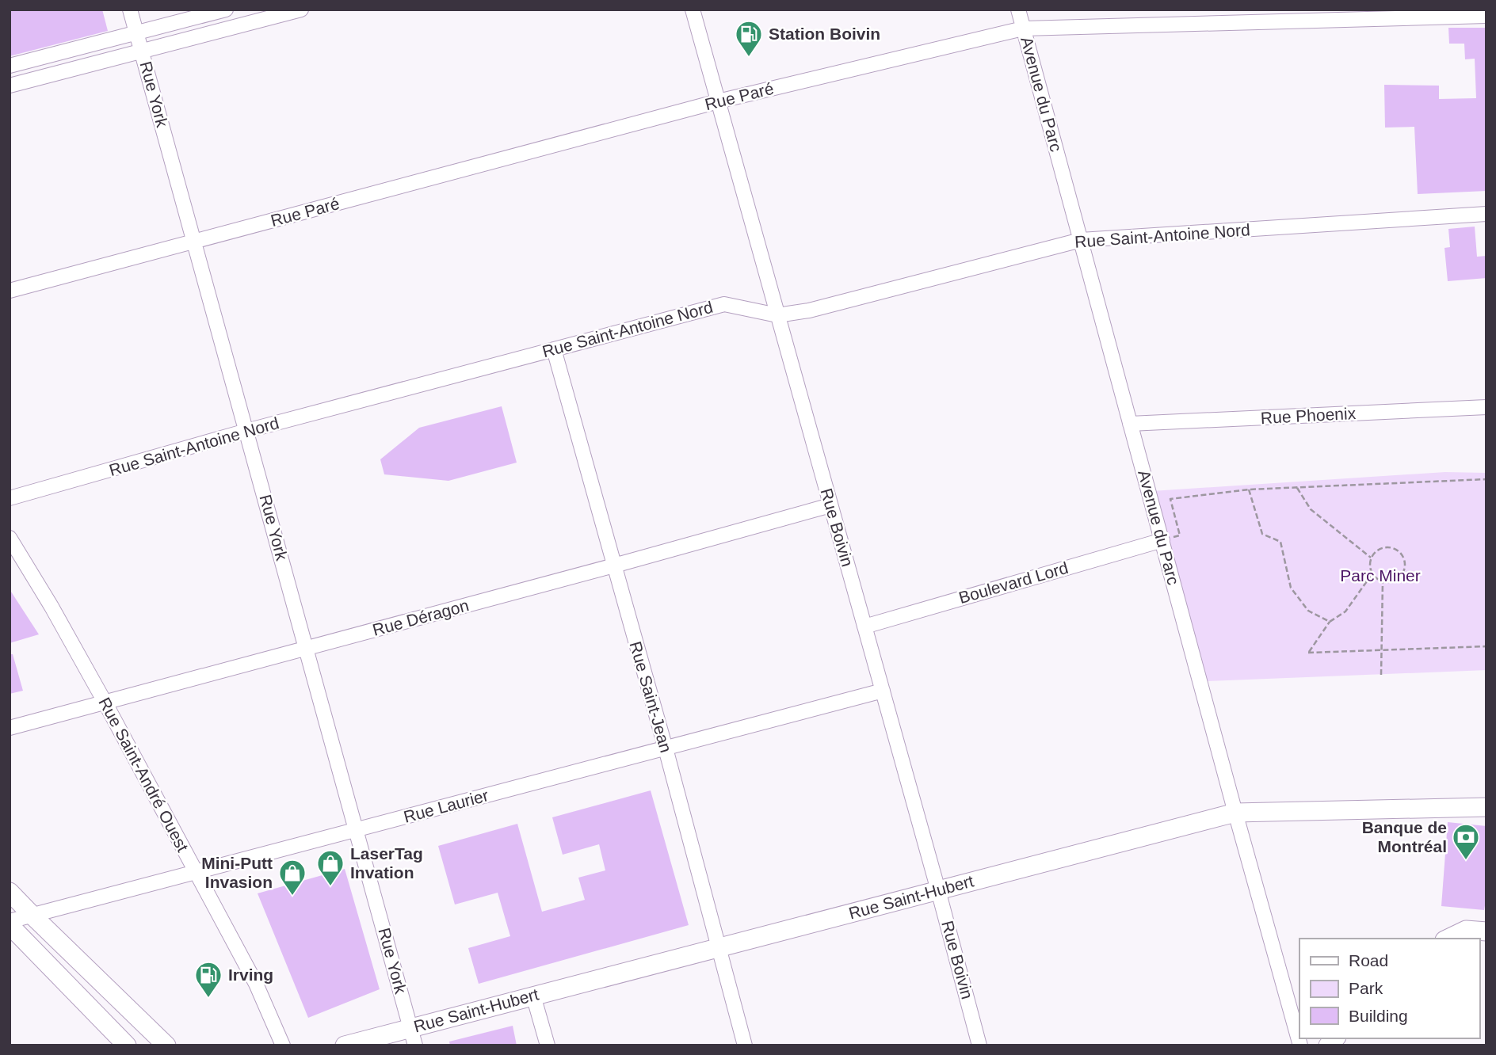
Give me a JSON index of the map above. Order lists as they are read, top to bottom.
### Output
{
  "streets": {
    "street": [
      "Rue York",
      "Avenue du Parc",
      "Rue Paré",
      "Rue Saint-Antoine Nord",
      "Rue Phoenix",
      "Rue Boivin",
      "Boulevard Lord",
      "Rue Déragon",
      "Rue Saint-Jean",
      "Rue Saint-André Ouest",
      "Rue Laurier",
      "Rue Saint-Hubert"
    ]
  },
  "crossings": [
    ["Rue York", "Rue Paré"],
    ["Rue York", "Rue Saint-Antoine Nord"],
    ["Rue York", "Rue Déragon"],
    ["Rue York", "Rue Laurier"],
    ["Rue York", "Rue Saint-Hubert"],
    ["Avenue du Parc", "Rue Paré"],
    ["Avenue du Parc", "Rue Saint-Antoine Nord"],
    ["Avenue du Parc", "Rue Phoenix"],
    ["Avenue du Parc", "Boulevard Lord"],
    ["Avenue du Parc", "Rue Saint-Hubert"],
    ["Rue Paré", "Rue Boivin"],
    ["Rue Saint-Antoine Nord", "Rue Boivin"],
    ["Rue Saint-Antoine Nord", "Rue Saint-Jean"],
    ["Rue Boivin", "Boulevard Lord"],
    ["Rue Boivin", "Rue Déragon"],
    ["Rue Boivin", "Rue Laurier"],
    ["Rue Boivin", "Rue Saint-Hubert"],
    ["Rue Déragon", "Rue Saint-Jean"],
    ["Rue Déragon", "Rue Saint-André Ouest"],
    ["Rue Saint-Jean", "Rue Laurier"],
    ["Rue Saint-Jean", "Rue Saint-Hubert"],
    ["Rue Saint-André Ouest", "Rue Laurier"]
  ],
  "parks": ["Parc Miner"],
  "places": {
    "fuel station": ["Station Boivin", "Irving"],
    "bank": ["Banque de Montréal"],
    "shop": ["LaserTag Invation", "Mini-Putt Invasion"]
  },
  "legend": ["Road", "Park", "Building"]
}
